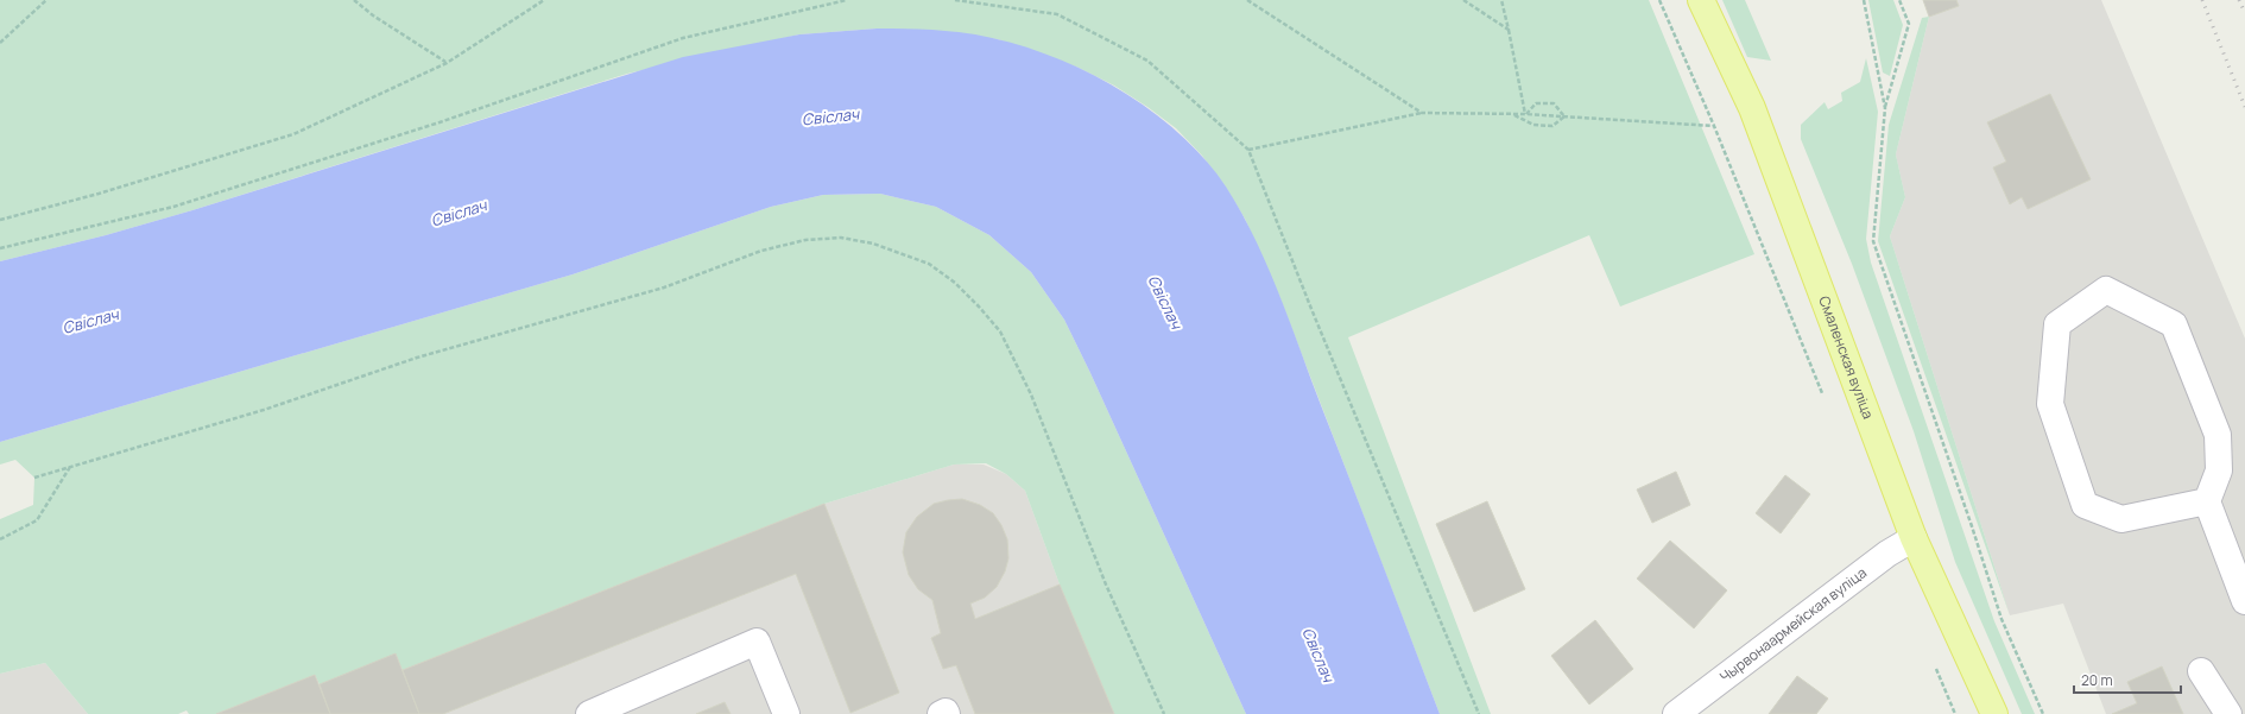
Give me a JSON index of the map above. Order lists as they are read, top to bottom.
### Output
{
  "streets": {
    "main road": ["Смаленская вуліца"],
    "street": ["Чырвонаармейская вуліца"]
  },
  "crossings": [
    ["Смаленская вуліца", "Чырвонаармейская вуліца"]
  ],
  "water": ["Свіслач"],
  "scale_bar": "20 m"
}
